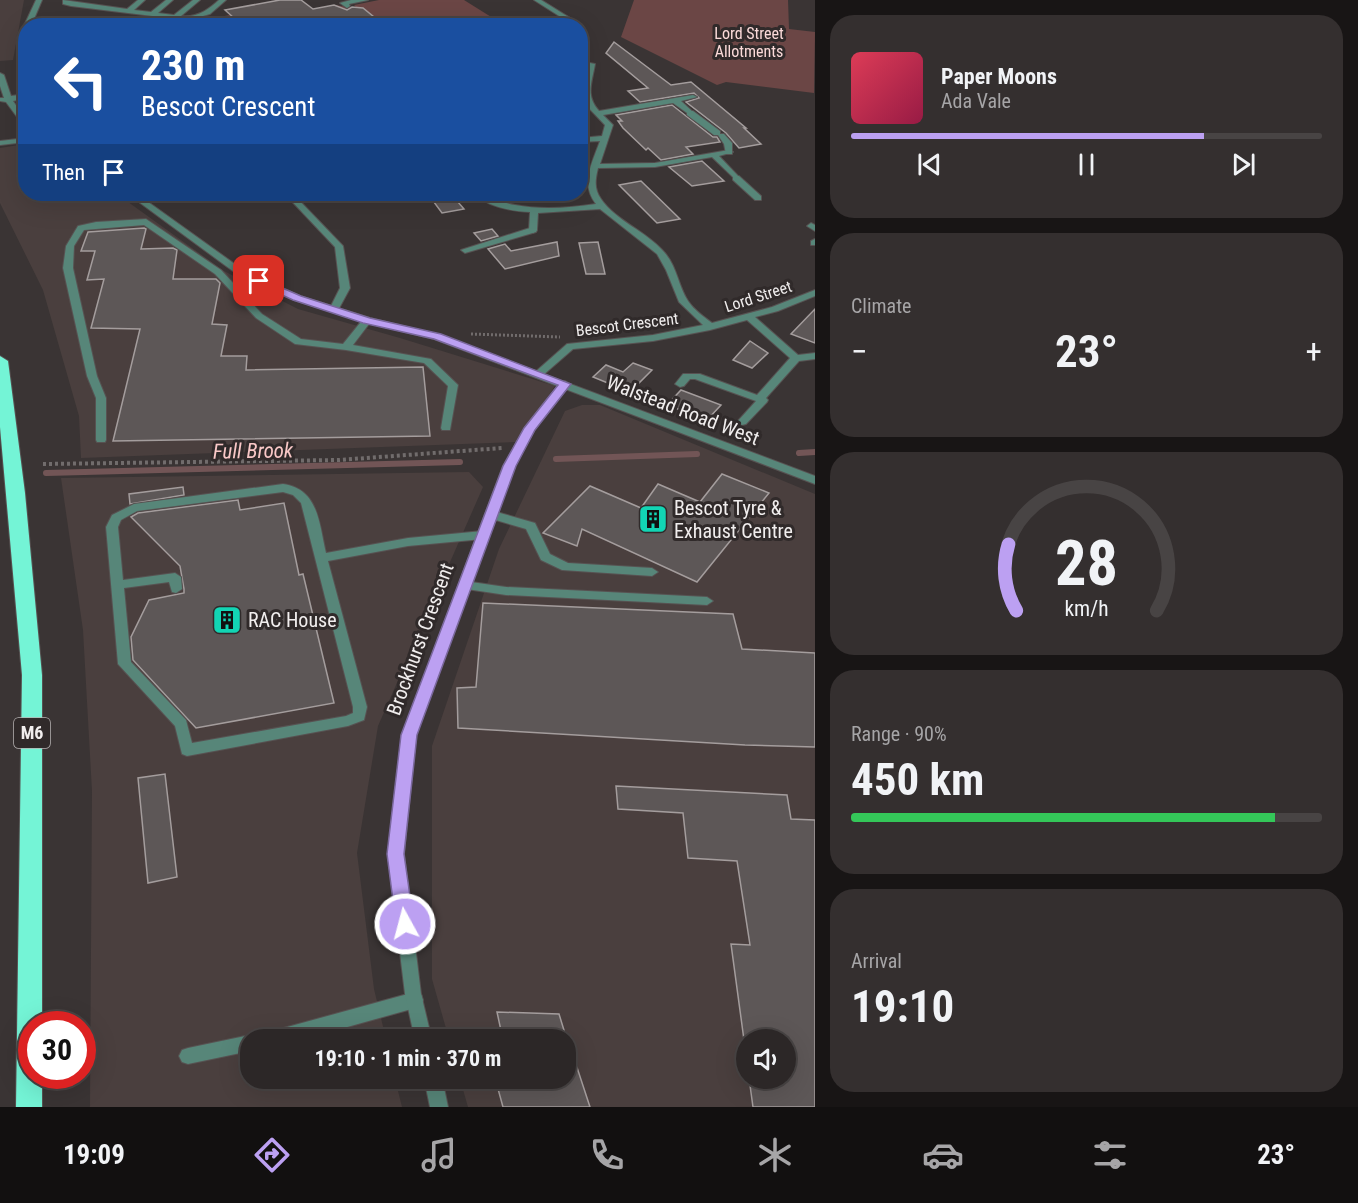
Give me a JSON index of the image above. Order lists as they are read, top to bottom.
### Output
{
  "streets": {
    "highway": ["M6"],
    "street": [
      "Lord Street",
      "Bescot Crescent",
      "Walstead Road West",
      "Brockhurst Crescent"
    ]
  },
  "crossings": [
    ["Lord Street", "Bescot Crescent"],
    ["Bescot Crescent", "Walstead Road West"],
    ["Walstead Road West", "Brockhurst Crescent"]
  ],
  "water": ["Full Brook"],
  "parks": ["Lord Street Allotments"],
  "places": {
    "building": ["Bescot Tyre & Exhaust Centre", "RAC House"]
  },
  "page": {
    "turn": ["230 m", "Bescot Crescent"],
    "song": ["Paper Moons", "Ada Vale"],
    "then": "Then",
    "tile": [
      "Climate",
      ["Range · 90%", "450 km"],
      ["Arrival", "19:10"]
    ],
    "heat": ["−", "23°", "+"],
    "limit": "30",
    "trip": "19:10 · 1 min · 370 m",
    "tabs": ["19:09", "23°"],
    "gauge": ["28", "km/h"]
  }
}
